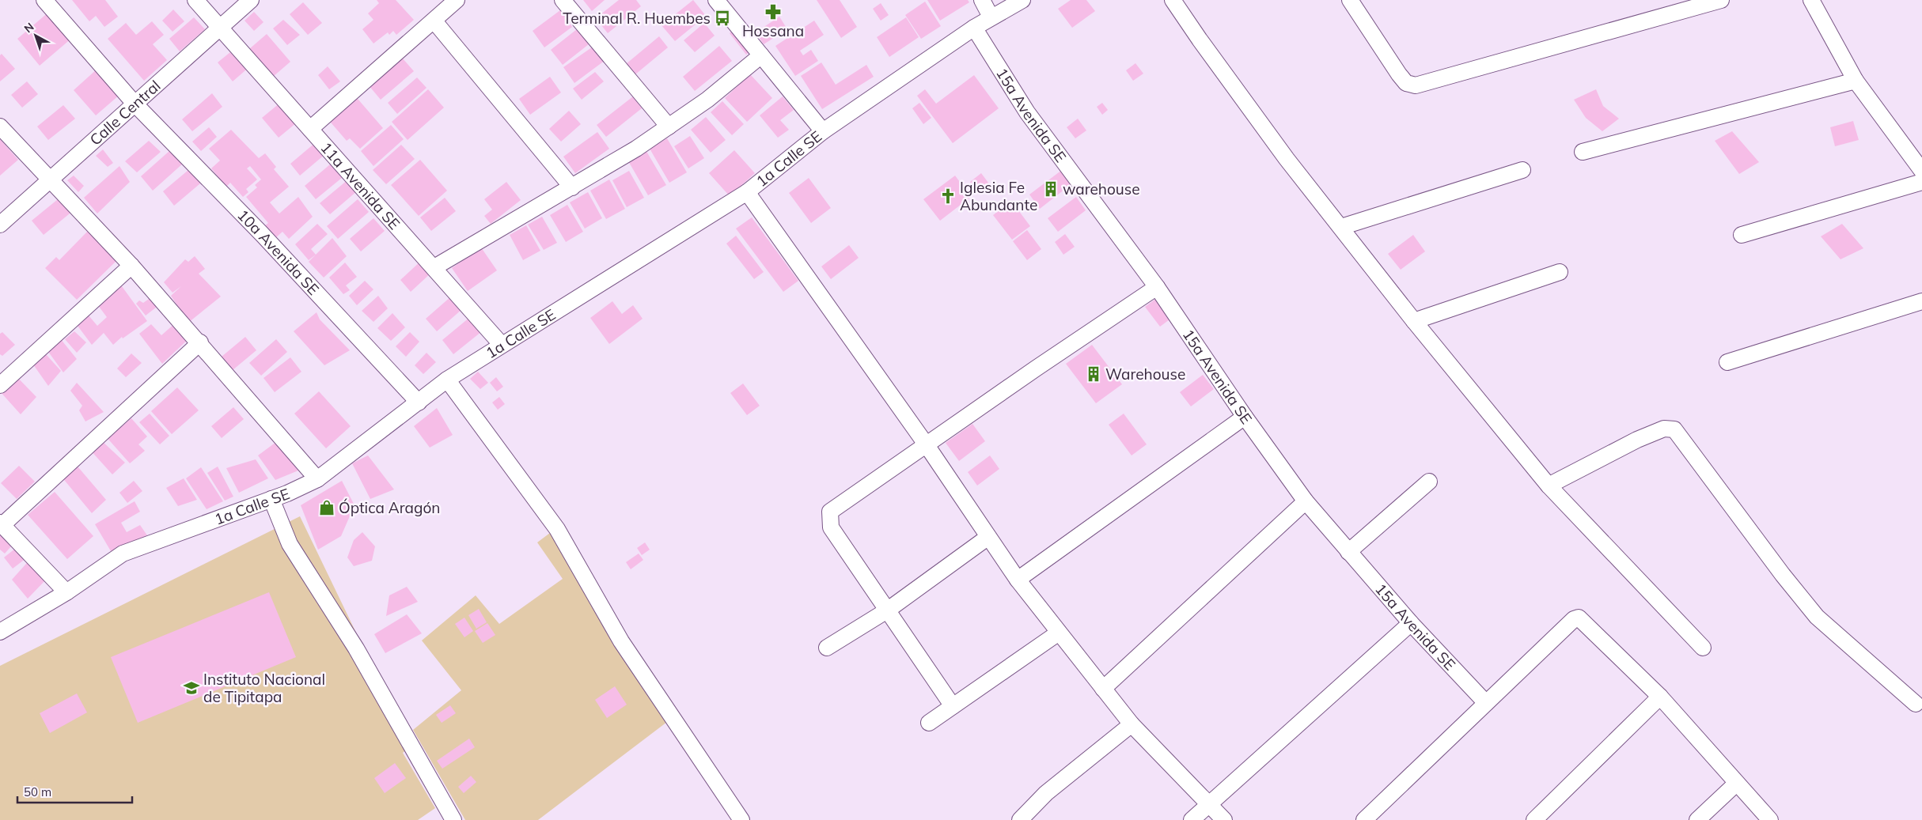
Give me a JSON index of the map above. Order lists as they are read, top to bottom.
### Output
{
  "streets": {
    "street": [
      "Calle Central",
      "15a Avenida SE",
      "1a Calle SE",
      "11a Avenida SE",
      "10a Avenida SE"
    ]
  },
  "crossings": [
    ["Calle Central", "11a Avenida SE"],
    ["Calle Central", "10a Avenida SE"],
    ["15a Avenida SE", "1a Calle SE"],
    ["1a Calle SE", "11a Avenida SE"],
    ["1a Calle SE", "10a Avenida SE"]
  ],
  "places": {
    "pharmacy": ["Hossana"],
    "bus stop": ["Terminal R. Huembes"],
    "building": ["warehouse", "Warehouse"],
    "church": ["Iglesia Fe Abundante"],
    "shop": ["Óptica Aragón"],
    "school or university": ["Instituto Nacional de Tipitapa"]
  },
  "scale_bar": "50 m",
  "north": "top left"
}
